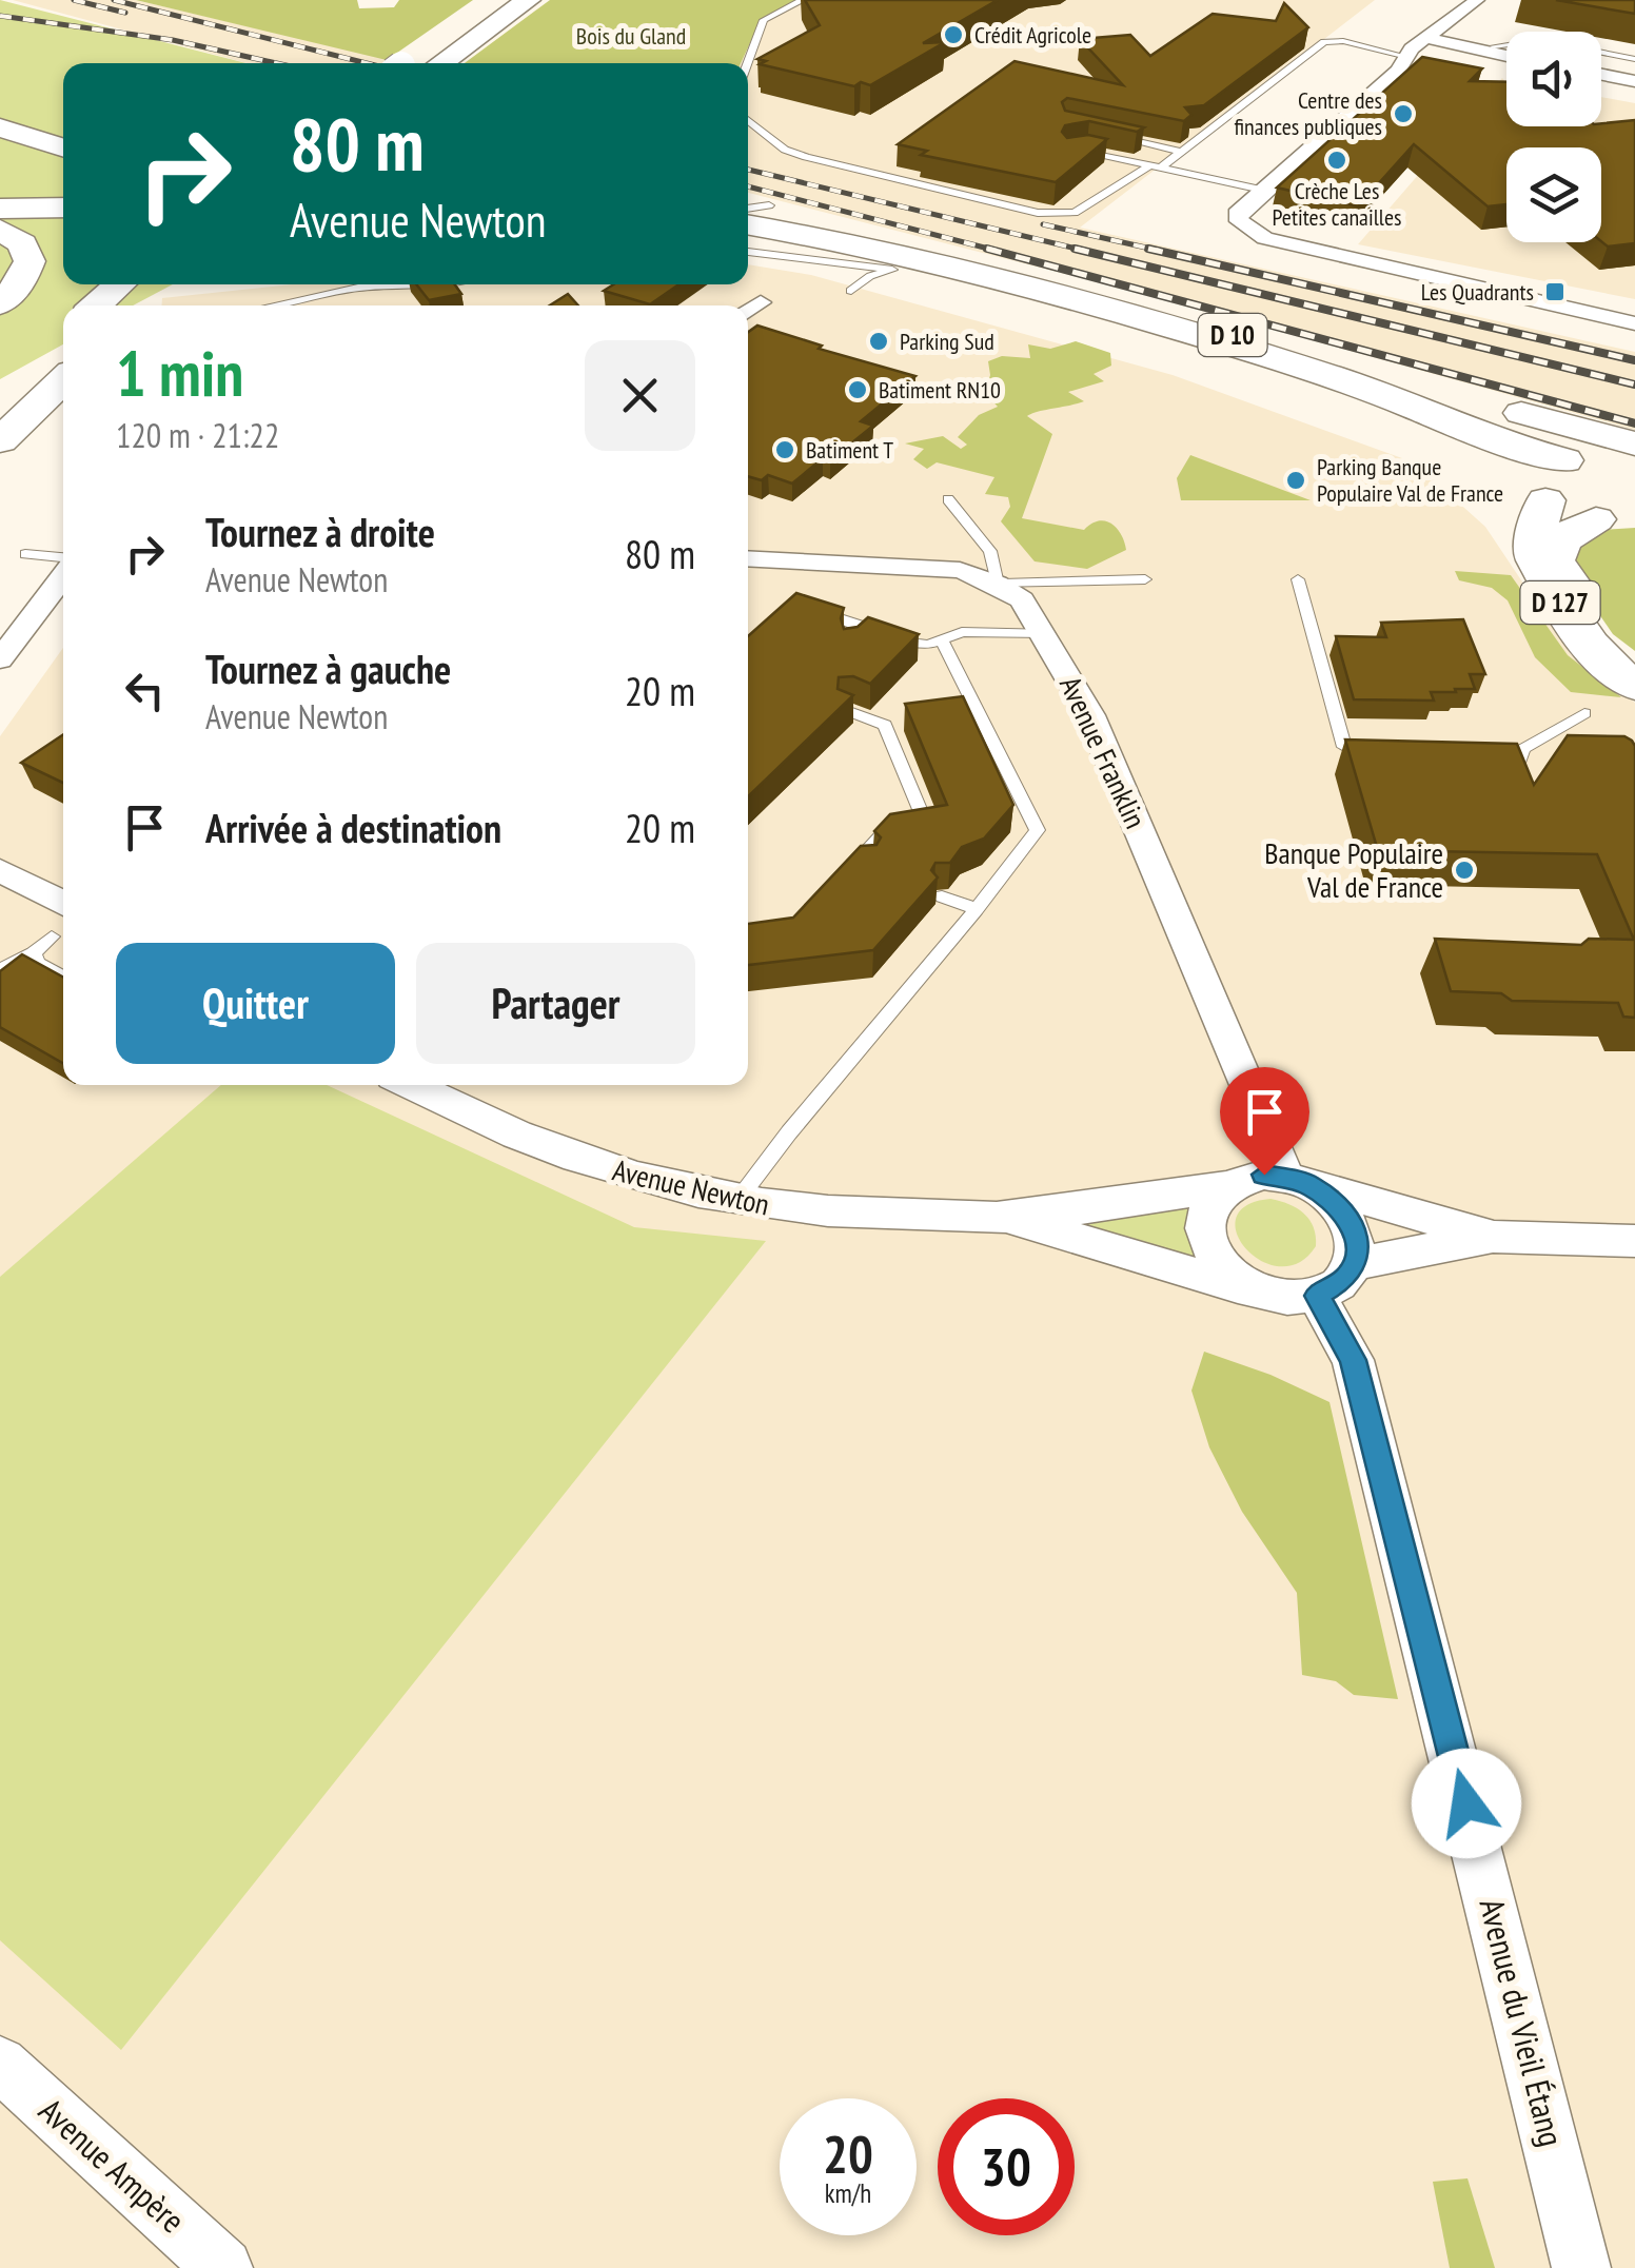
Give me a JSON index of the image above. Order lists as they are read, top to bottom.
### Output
{
  "streets": {
    "main road": ["D 10", "D 127"],
    "street": [
      "Avenue Franklin",
      "Avenue Newton",
      "Avenue du Vieil Étang",
      "Avenue Ampère"
    ]
  },
  "crossings": [
    ["D 10", "D 127"],
    ["Avenue Franklin", "Avenue Newton"],
    ["Avenue Franklin", "Avenue du Vieil Étang"],
    ["Avenue Newton", "Avenue du Vieil Étang"]
  ],
  "parks": ["Bois du Gland"],
  "places": {
    "other": [
      "Crédit Agricole",
      "Centre des finances publiques",
      "Crèche Les Petites canailles",
      "Parking Sud",
      "Batiment RN10",
      "Batiment T",
      "Parking Banque Populaire Val de France",
      "Banque Populaire Val de France"
    ],
    "transit": ["Les Quadrants"]
  },
  "page": {
    "turn": ["80 m", "Avenue Newton"],
    "heading": ["1 min", "120 m · 21:22"],
    "list": [
      {
        "name": "Tournez à droite",
        "note": "Avenue Newton",
        "value": "80 m"
      },
      {
        "name": "Tournez à gauche",
        "note": "Avenue Newton",
        "value": "20 m"
      },
      {
        "name": "Arrivée à destination",
        "value": "20 m"
      }
    ],
    "buttons": ["Quitter", "Partager"],
    "speed": "20 km/h",
    "limit": "30"
  }
}
